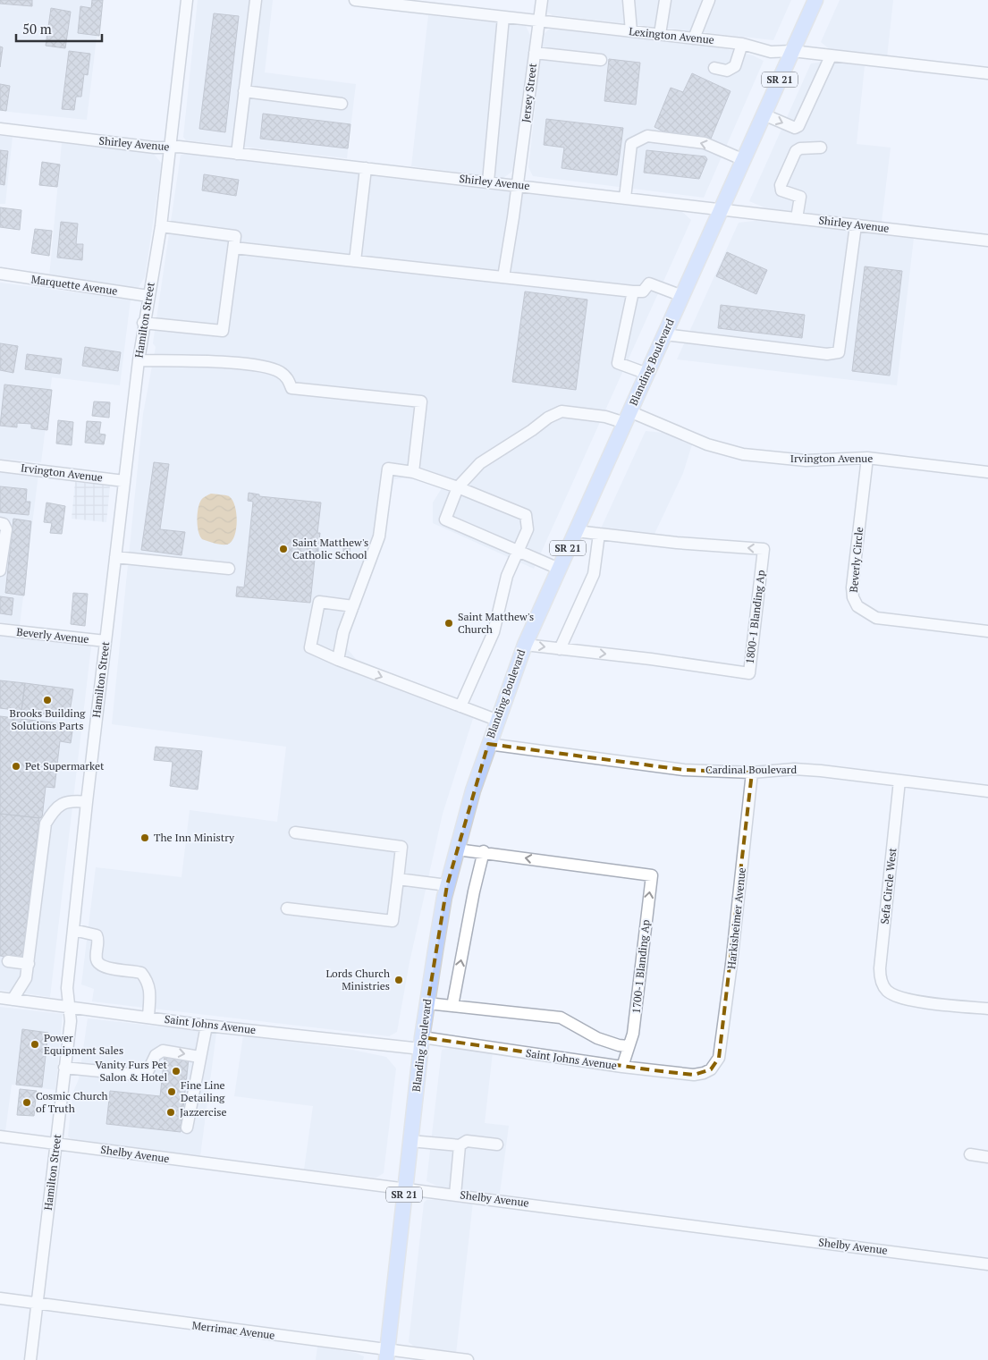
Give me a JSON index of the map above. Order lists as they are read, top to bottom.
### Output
{
  "streets": {
    "main road": ["SR 21", "Blanding Boulevard"],
    "street": [
      "Lexington Avenue",
      "Jersey Street",
      "Shirley Avenue",
      "Marquette Avenue",
      "Hamilton Street",
      "Irvington Avenue",
      "Beverly Circle",
      "1800-1 Blanding Ap",
      "Beverly Avenue",
      "Cardinal Boulevard",
      "Sefa Circle West",
      "Harkisheimer Avenue",
      "1700-1 Blanding Ap",
      "Saint Johns Avenue",
      "Shelby Avenue",
      "Merrimac Avenue"
    ]
  },
  "crossings": [
    ["Lexington Avenue", "Jersey Street"],
    ["Lexington Avenue", "Blanding Boulevard"],
    ["Jersey Street", "Shirley Avenue"],
    ["Shirley Avenue", "Hamilton Street"],
    ["Shirley Avenue", "Blanding Boulevard"],
    ["Marquette Avenue", "Hamilton Street"],
    ["Hamilton Street", "Irvington Avenue"],
    ["Hamilton Street", "Beverly Avenue"],
    ["Hamilton Street", "Saint Johns Avenue"],
    ["Hamilton Street", "Shelby Avenue"],
    ["Hamilton Street", "Merrimac Avenue"],
    ["Blanding Boulevard", "Irvington Avenue"],
    ["Blanding Boulevard", "1800-1 Blanding Ap"],
    ["Blanding Boulevard", "Cardinal Boulevard"],
    ["Blanding Boulevard", "1700-1 Blanding Ap"],
    ["Blanding Boulevard", "Saint Johns Avenue"],
    ["Blanding Boulevard", "Shelby Avenue"],
    ["Blanding Boulevard", "Merrimac Avenue"],
    ["Irvington Avenue", "Beverly Circle"],
    ["Cardinal Boulevard", "Sefa Circle West"],
    ["Cardinal Boulevard", "Harkisheimer Avenue"],
    ["Harkisheimer Avenue", "Saint Johns Avenue"]
  ],
  "places": [
    "Saint Matthew's Catholic School",
    "Saint Matthew's Church",
    "Brooks Building Solutions Parts",
    "Pet Supermarket",
    "The Inn Ministry",
    "Lords Church Ministries",
    "Power Equipment Sales",
    "Vanity Furs Pet Salon & Hotel",
    "Fine Line Detailing",
    "Cosmic Church of Truth",
    "Jazzercise"
  ],
  "scale_bar": "50 m"
}
